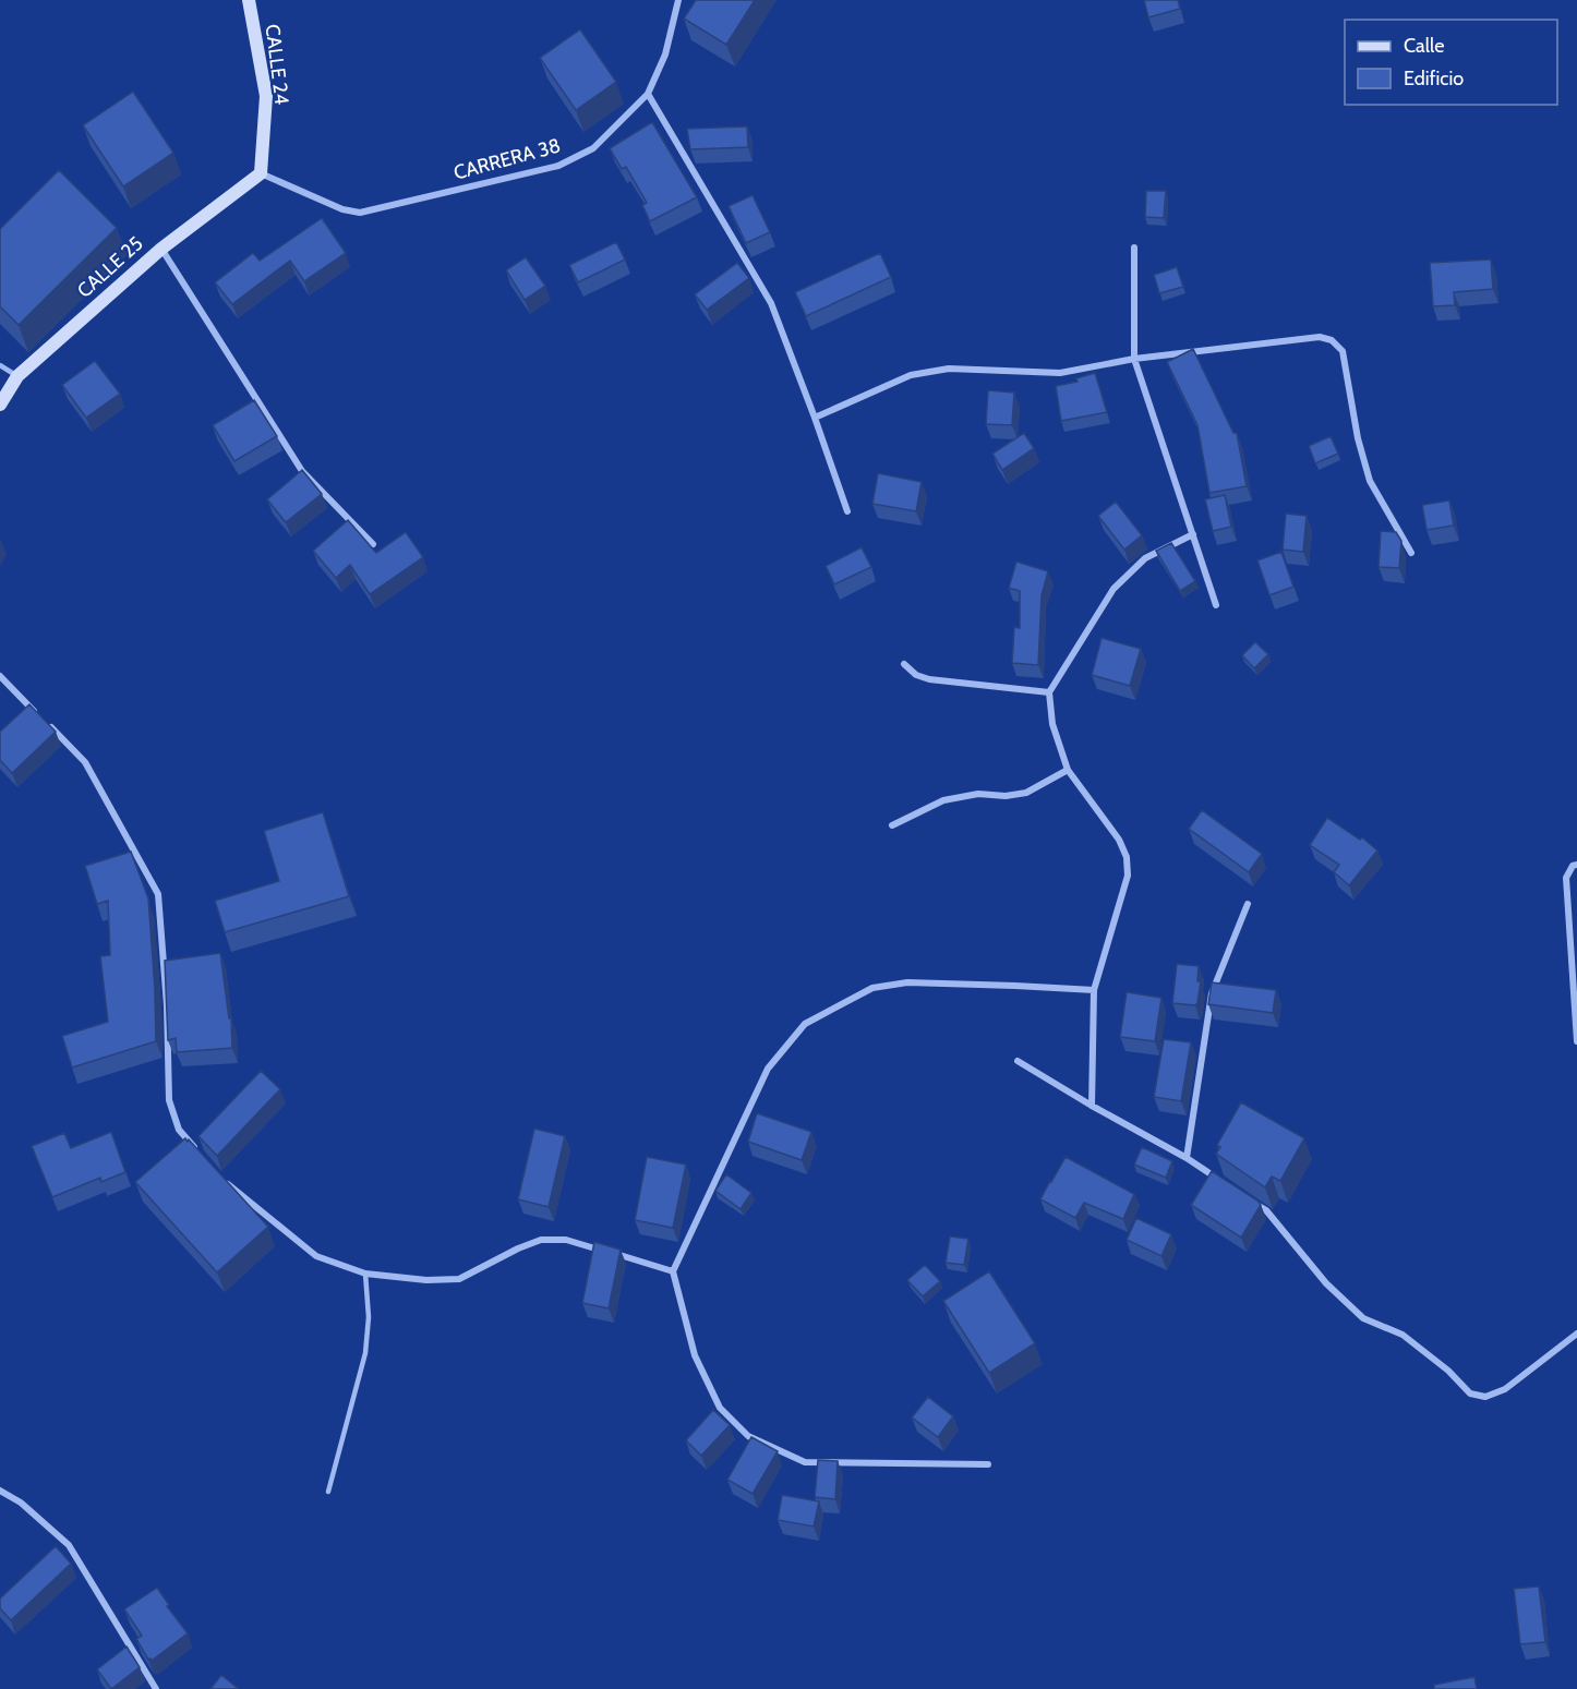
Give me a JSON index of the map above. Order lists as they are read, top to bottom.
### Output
{
  "streets": {
    "street": ["CALLE 24", "CARRERA 38", "CALLE 25"]
  },
  "crossings": [
    ["CALLE 24", "CARRERA 38"],
    ["CALLE 24", "CALLE 25"],
    ["CARRERA 38", "CALLE 25"]
  ],
  "legend": ["Calle", "Edificio"]
}
